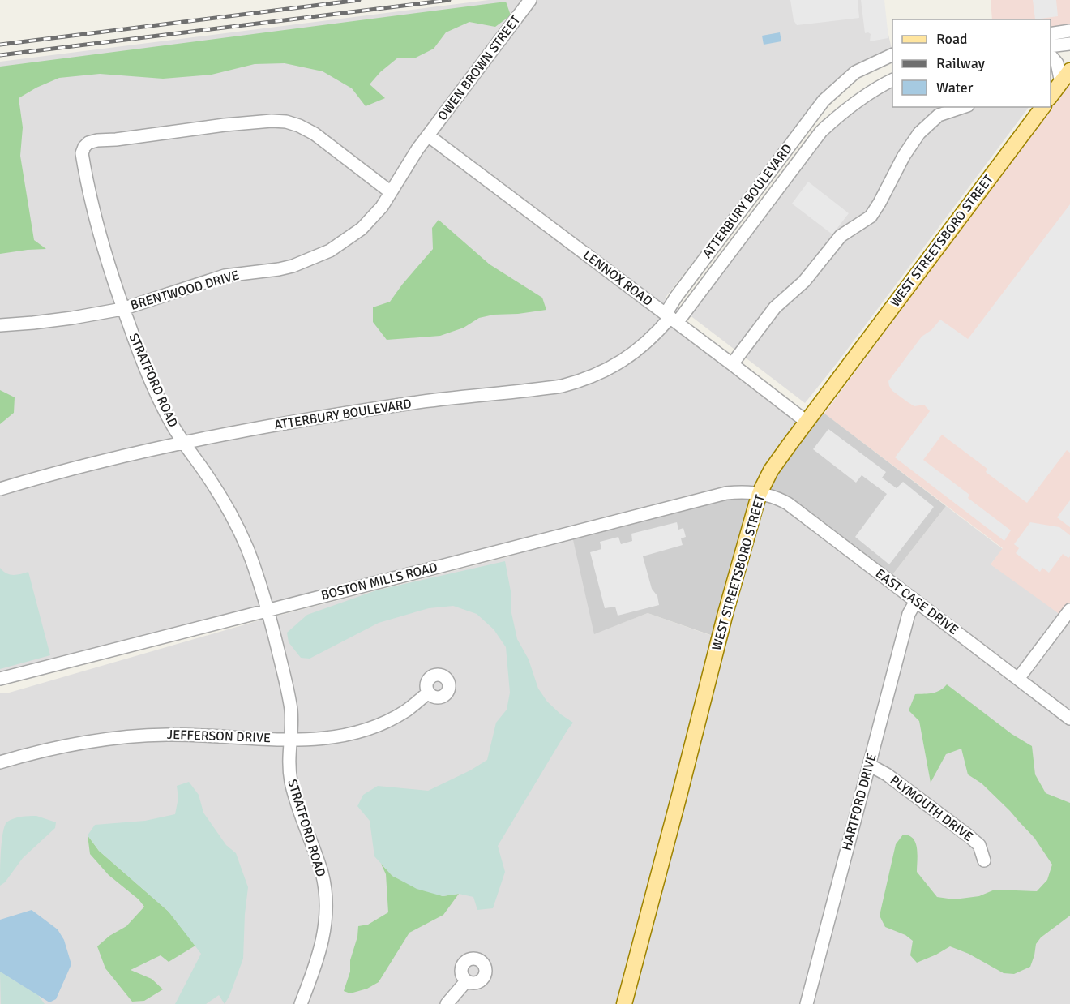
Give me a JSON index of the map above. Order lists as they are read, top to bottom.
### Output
{
  "streets": {
    "main road": ["WEST STREETSBORO STREET"],
    "street": [
      "OWEN BROWN STREET",
      "ATTERBURY BOULEVARD",
      "LENNOX ROAD",
      "BRENTWOOD DRIVE",
      "STRATFORD ROAD",
      "BOSTON MILLS ROAD",
      "EAST CASE DRIVE",
      "JEFFERSON DRIVE",
      "HARTFORD DRIVE",
      "PLYMOUTH DRIVE"
    ]
  },
  "crossings": [
    ["OWEN BROWN STREET", "LENNOX ROAD"],
    ["OWEN BROWN STREET", "BRENTWOOD DRIVE"],
    ["ATTERBURY BOULEVARD", "LENNOX ROAD"],
    ["ATTERBURY BOULEVARD", "STRATFORD ROAD"],
    ["WEST STREETSBORO STREET", "LENNOX ROAD"],
    ["WEST STREETSBORO STREET", "BOSTON MILLS ROAD"],
    ["WEST STREETSBORO STREET", "EAST CASE DRIVE"],
    ["LENNOX ROAD", "BRENTWOOD DRIVE"],
    ["BRENTWOOD DRIVE", "STRATFORD ROAD"],
    ["STRATFORD ROAD", "BOSTON MILLS ROAD"],
    ["STRATFORD ROAD", "JEFFERSON DRIVE"],
    ["BOSTON MILLS ROAD", "EAST CASE DRIVE"],
    ["EAST CASE DRIVE", "HARTFORD DRIVE"],
    ["HARTFORD DRIVE", "PLYMOUTH DRIVE"]
  ],
  "legend": ["Road", "Railway", "Water"]
}
